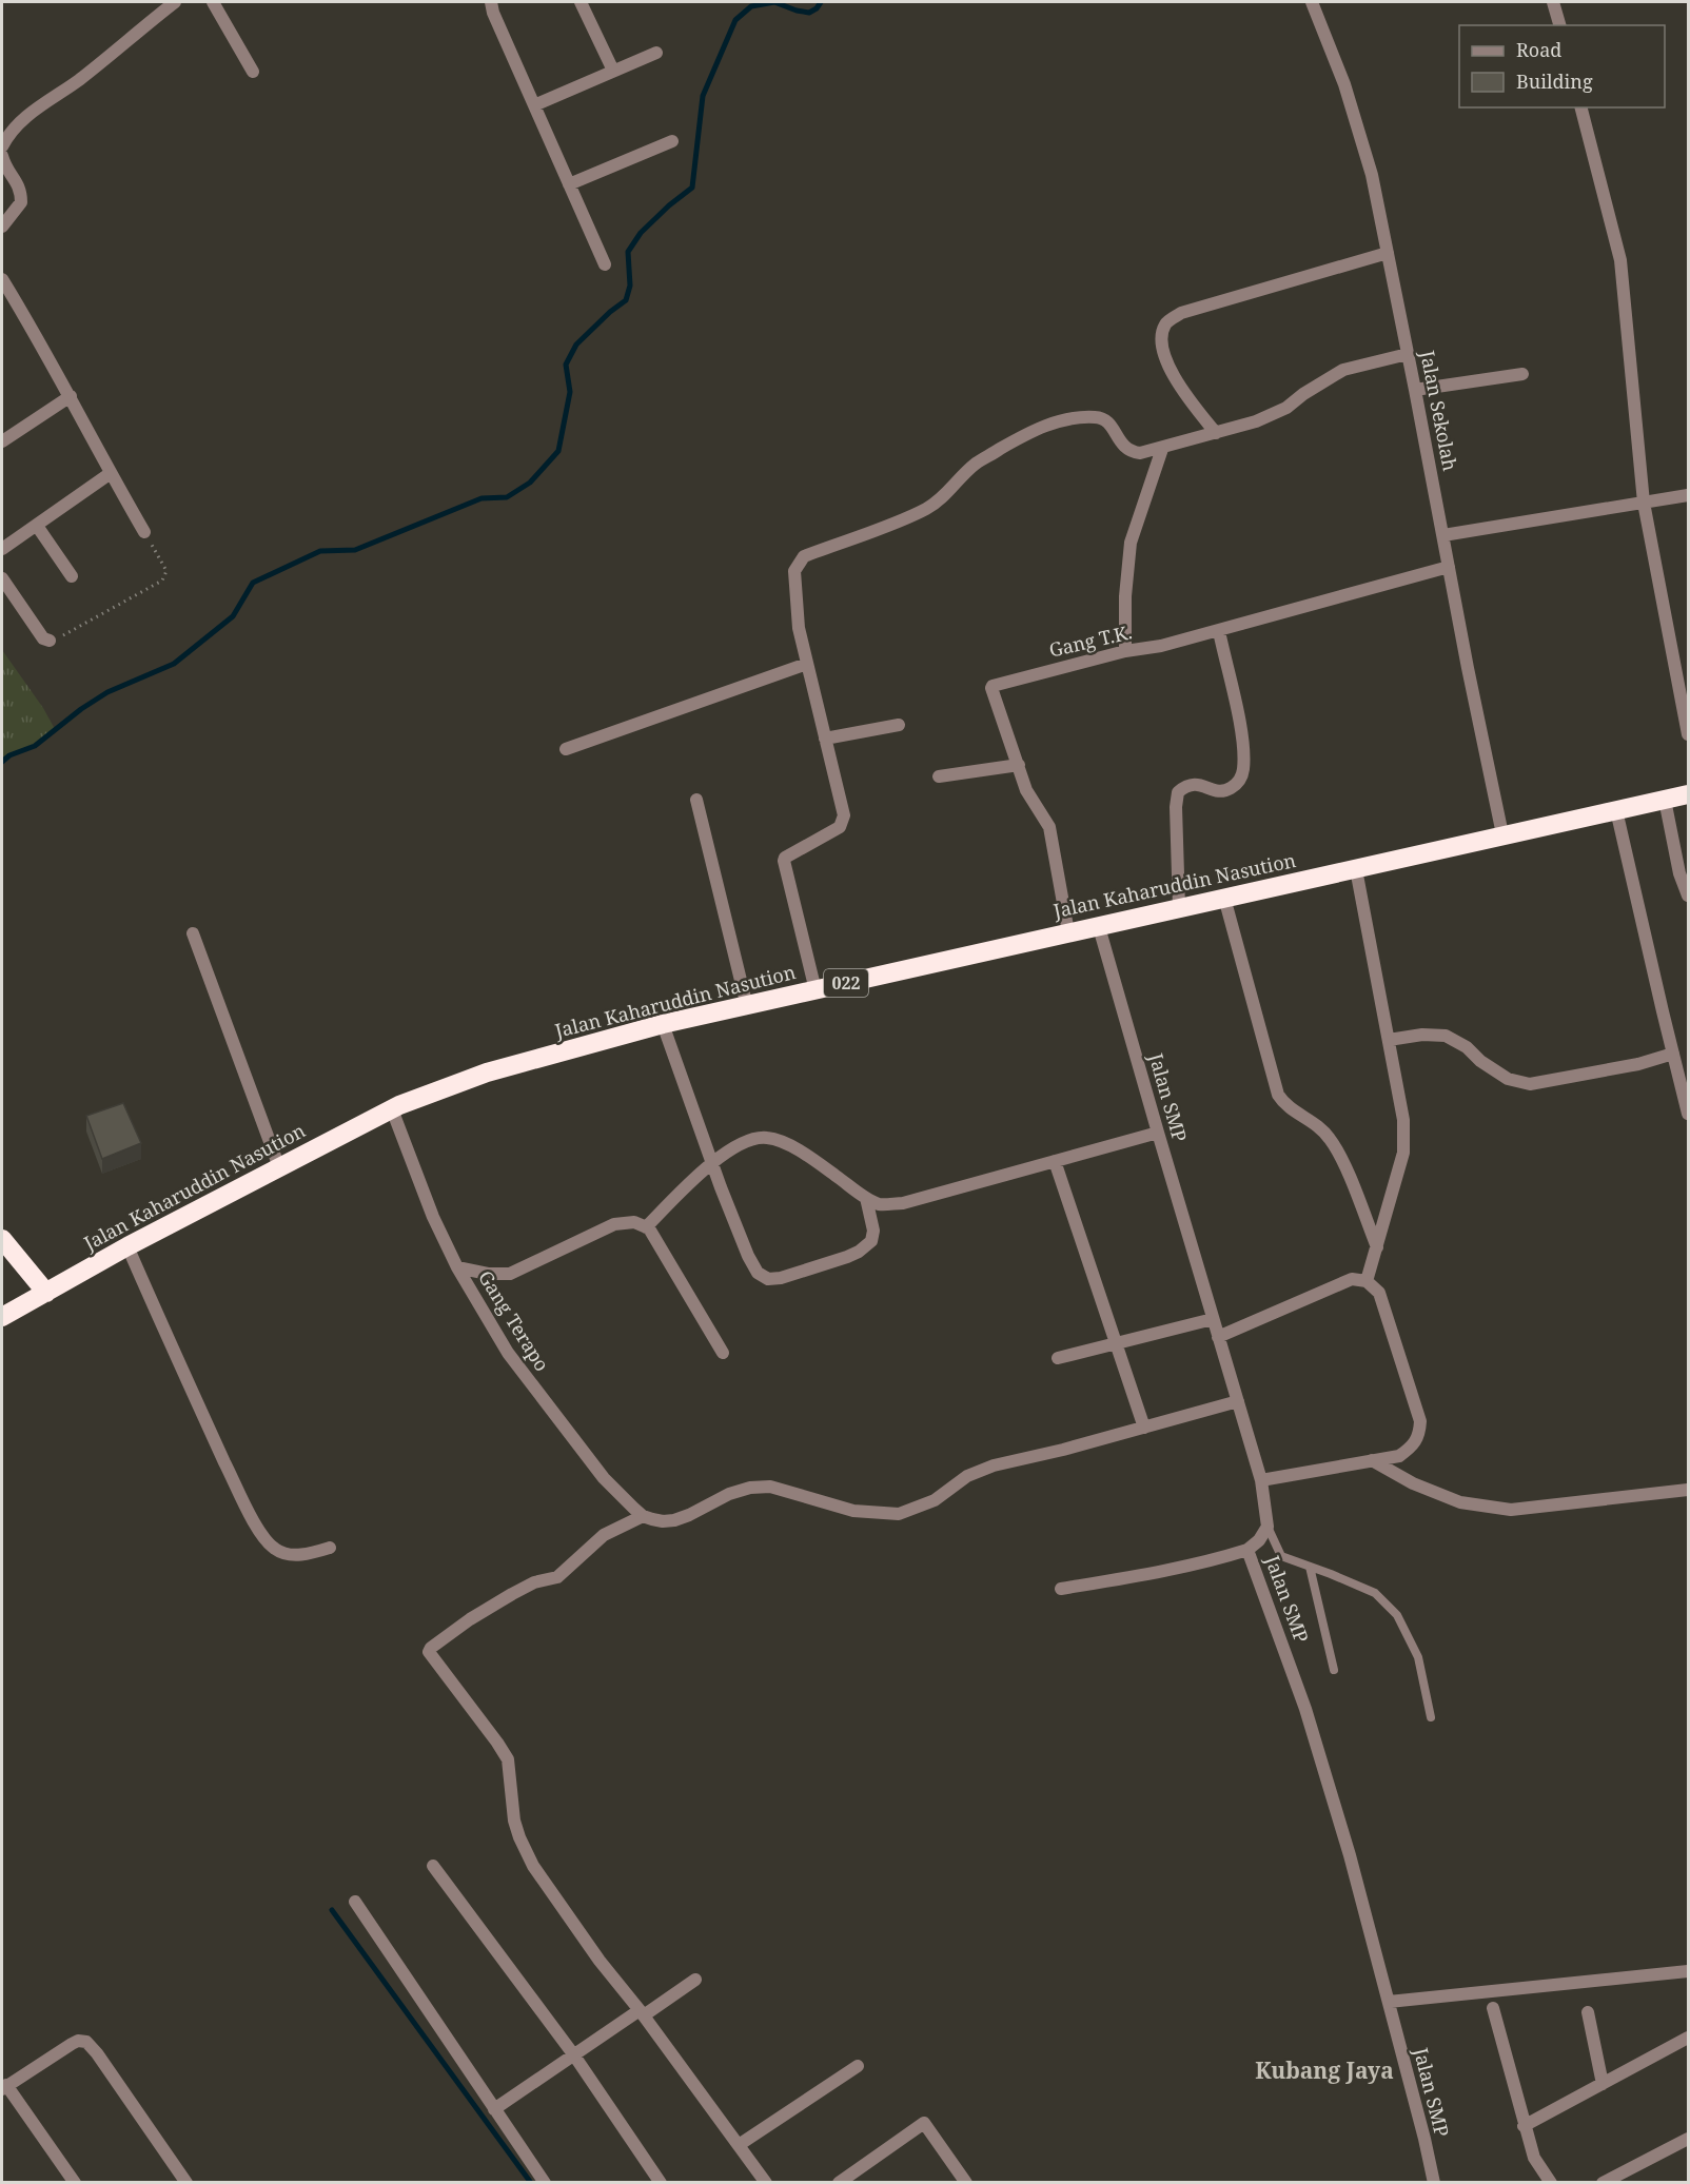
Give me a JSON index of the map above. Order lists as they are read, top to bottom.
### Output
{
  "streets": {
    "highway": ["Jalan Kaharuddin Nasution", "022"],
    "street": [
      "Jalan Sekolah",
      "Gang T.K.",
      "Jalan SMP",
      "Gang Terapo"
    ]
  },
  "crossings": [
    ["Jalan Sekolah", "Gang T.K."],
    ["Jalan Sekolah", "Jalan Kaharuddin Nasution"],
    ["Gang T.K.", "Jalan Kaharuddin Nasution"],
    ["Jalan Kaharuddin Nasution", "022"],
    ["Jalan Kaharuddin Nasution", "Jalan SMP"],
    ["Jalan Kaharuddin Nasution", "Gang Terapo"]
  ],
  "districts": ["Kubang Jaya"],
  "legend": ["Road", "Building"]
}
